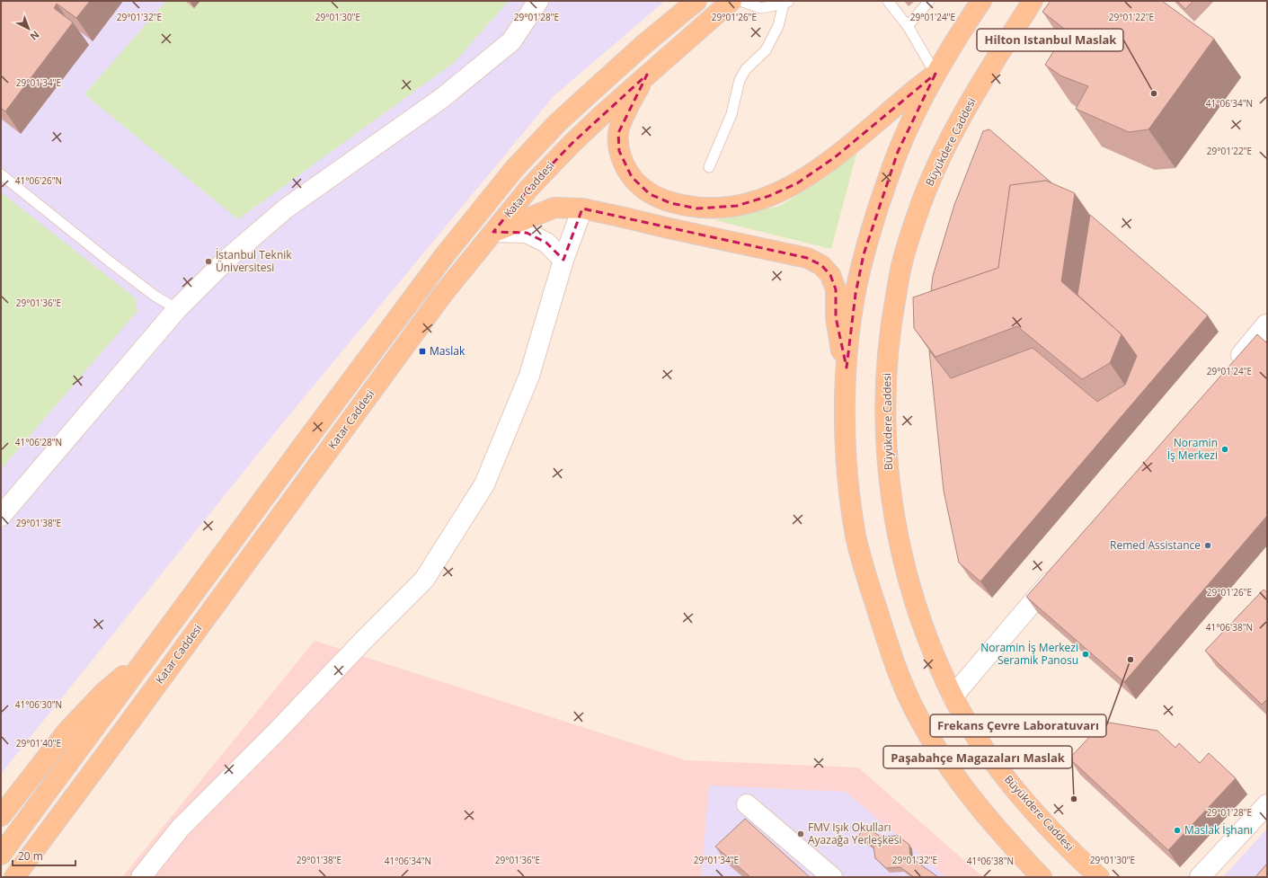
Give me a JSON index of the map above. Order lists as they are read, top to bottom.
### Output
{
  "streets": {
    "main road": ["Büyükdere Caddesi", "Katar Caddesi"]
  },
  "places": {
    "other": [
      "Hilton Istanbul Maslak",
      "İstanbul Teknik Üniversitesi",
      "Noramin İş Merkezi",
      "Remed Assistance",
      "Noramin İş Merkezi Seramik Panosu",
      "Frekans Çevre Laboratuvarı",
      "Paşabahçe Magazaları Maslak",
      "Maslak İşhanı",
      "FMV Işık Okulları Ayazağa Yerleşkesi"
    ],
    "transit": ["Maslak"]
  },
  "scale_bar": "20 m",
  "north": "bottom right",
  "coordinates": [
    "29°01'32\"E",
    "29°01'30\"E",
    "29°01'28\"E",
    "29°01'26\"E",
    "29°01'24\"E",
    "29°01'22\"E",
    "29°01'34\"E",
    "41°06'34\"N",
    "41°06'26\"N",
    "29°01'36\"E",
    "41°06'28\"N",
    "29°01'38\"E",
    "41°06'38\"N",
    "41°06'30\"N",
    "29°01'40\"E"
  ]
}
